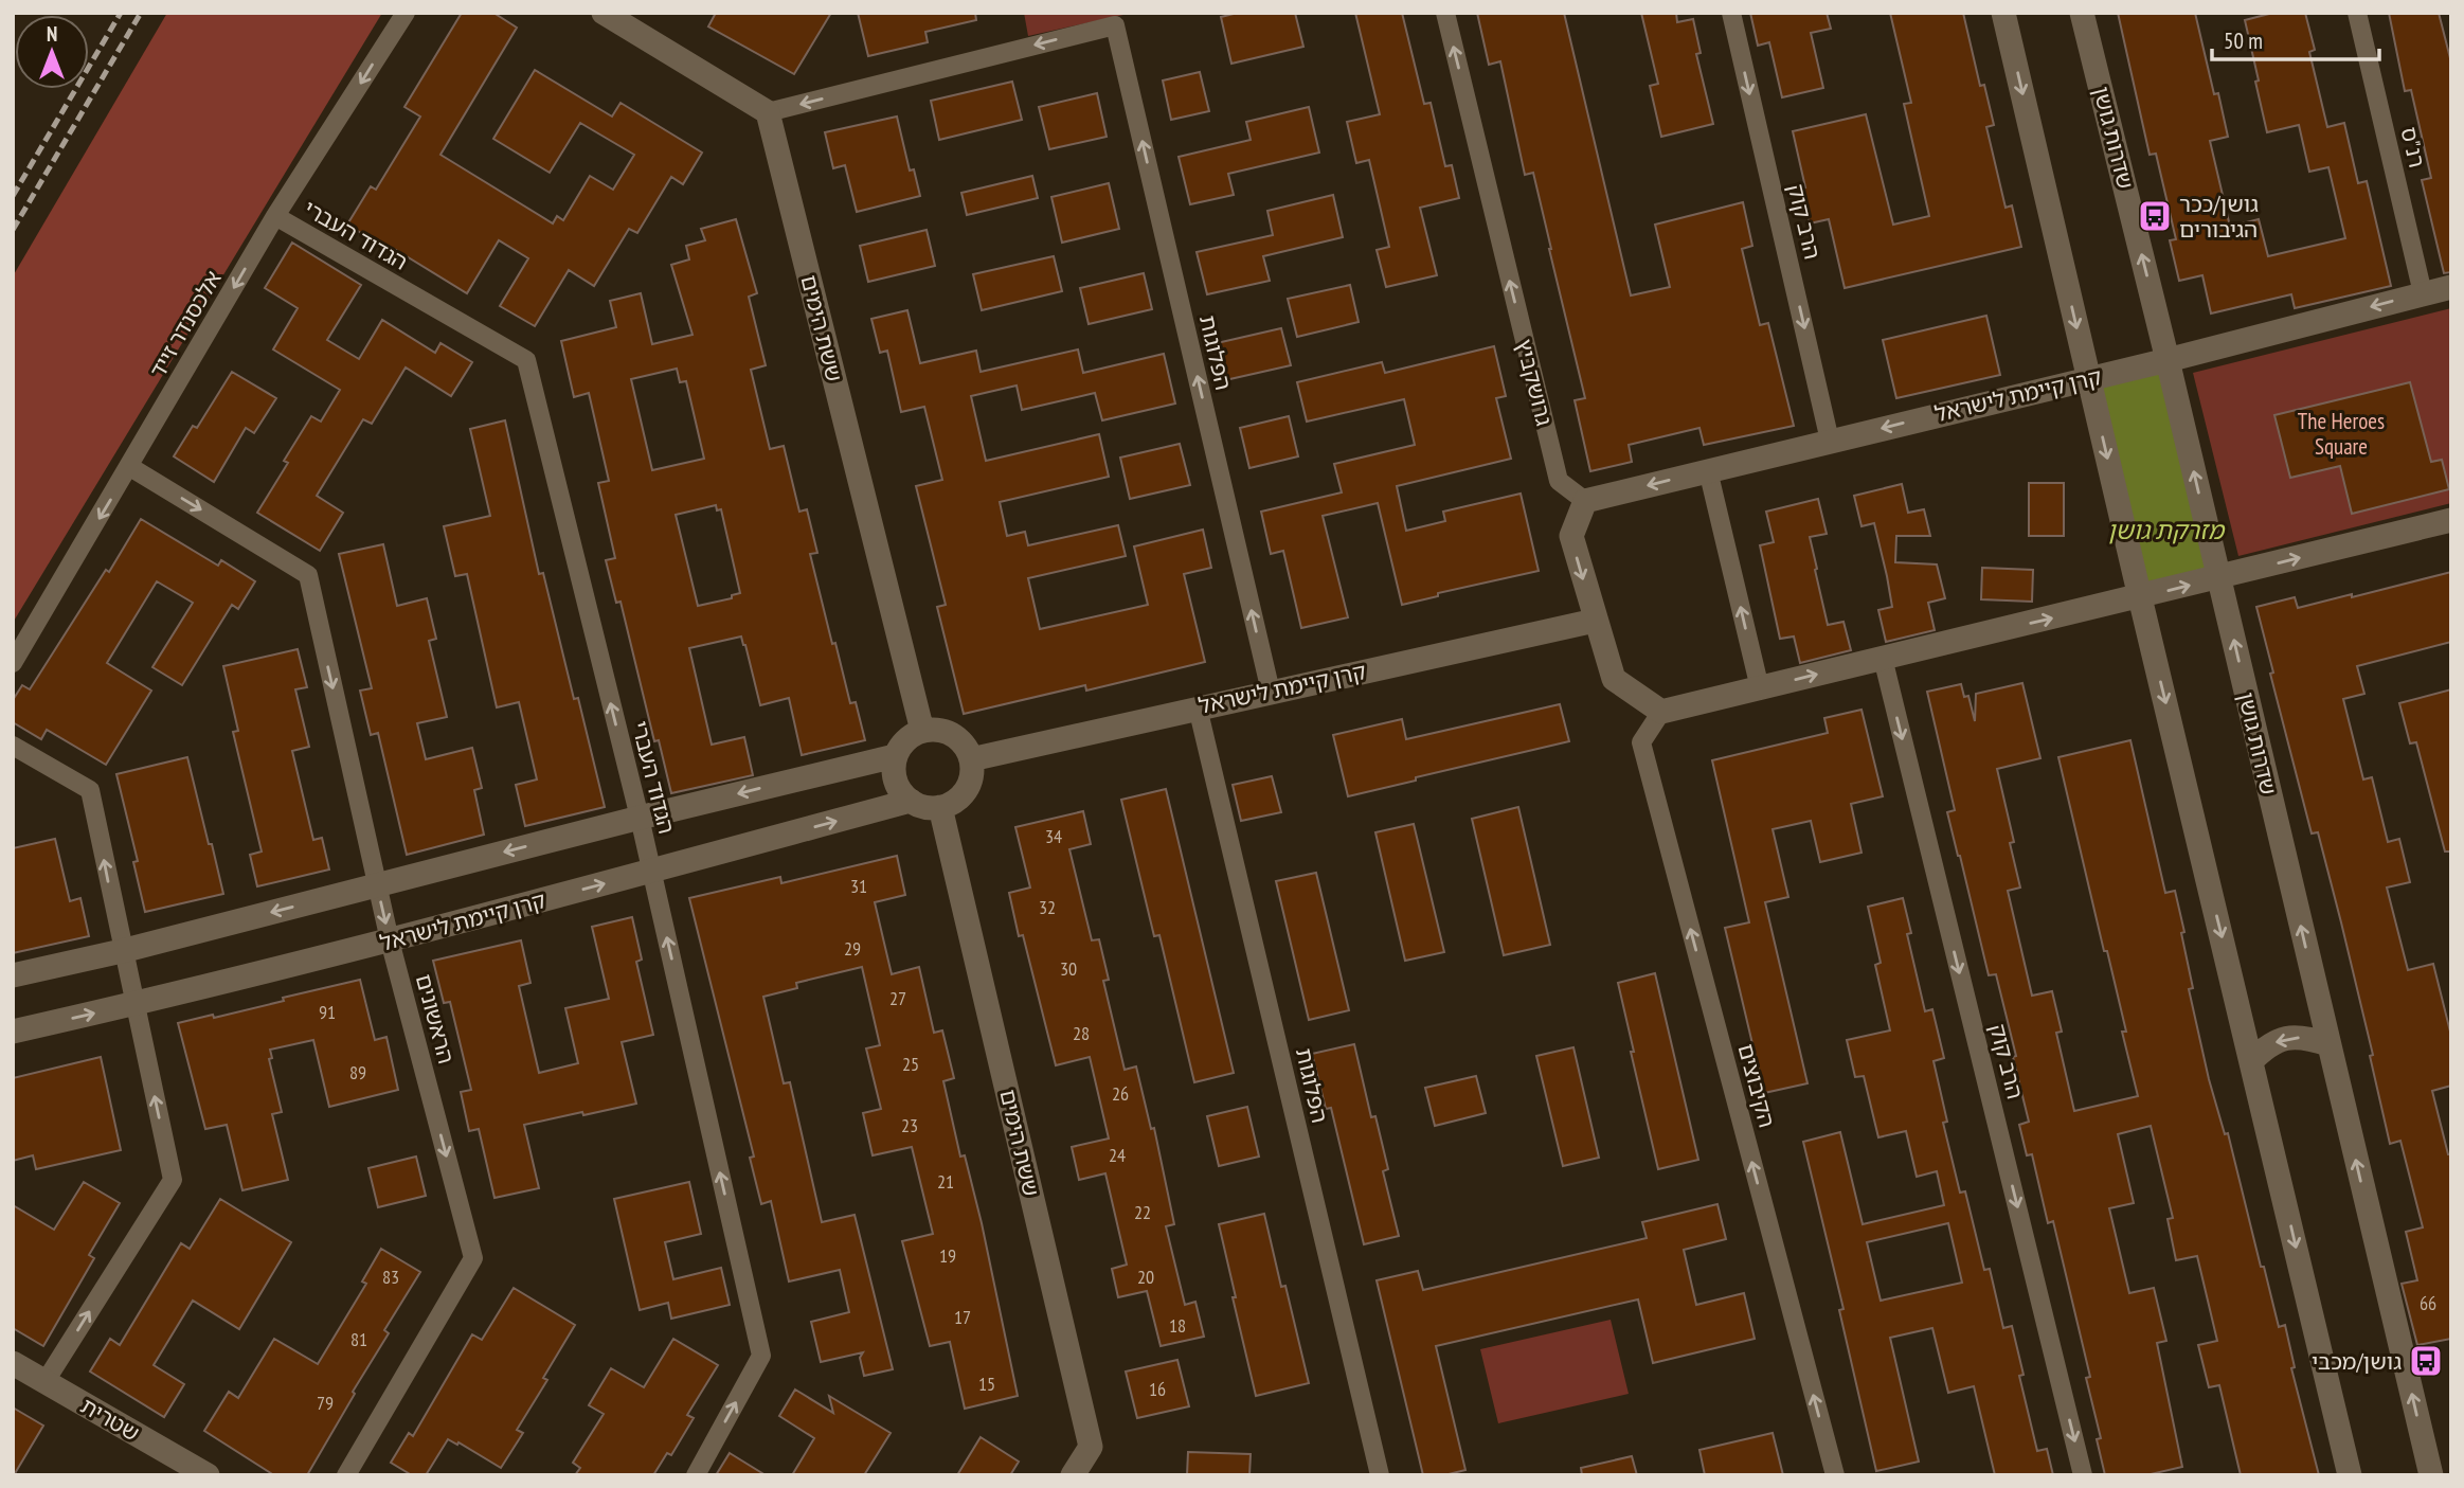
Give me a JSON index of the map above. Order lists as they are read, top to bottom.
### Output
{
  "streets": {
    "street": [
      "שדרות גושן",
      "רנ\"ס",
      "הרב קוק",
      "הגדוד העברי",
      "אלכסנדר זייד",
      "ששת הימים",
      "הפלוגות",
      "גרושקביץ",
      "קרן קיימת לישראל",
      "הראשונים",
      "הקיבוצים",
      "שטרית"
    ]
  },
  "crossings": [
    ["שדרות גושן", "קרן קיימת לישראל"],
    ["רנ\"ס", "קרן קיימת לישראל"],
    ["הרב קוק", "קרן קיימת לישראל"],
    ["הגדוד העברי", "אלכסנדר זייד"],
    ["הגדוד העברי", "קרן קיימת לישראל"],
    ["אלכסנדר זייד", "הראשונים"],
    ["ששת הימים", "הפלוגות"],
    ["ששת הימים", "קרן קיימת לישראל"],
    ["הפלוגות", "קרן קיימת לישראל"],
    ["גרושקביץ", "קרן קיימת לישראל"],
    ["קרן קיימת לישראל", "הראשונים"]
  ],
  "one_way": [
    "הרב קוק",
    "הגדוד העברי",
    "אלכסנדר זייד",
    "גרושקביץ",
    "הראשונים",
    "הקיבוצים"
  ],
  "water": ["מזרקת גושן"],
  "parks": ["The Heroes Square"],
  "places": {
    "bus stop": ["גושן/ככר הגיבורים", "גושן/מכבי"]
  },
  "house_numbers": [
    "34",
    "31",
    "32",
    "29",
    "30",
    "27",
    "91",
    "28",
    "25",
    "89",
    "26",
    "23",
    "24",
    "21",
    "22",
    "19",
    "83",
    "20",
    "66",
    "17",
    "18",
    "81",
    "15",
    "16",
    "79"
  ],
  "scale_bar": "50 m",
  "north": "top"
}
